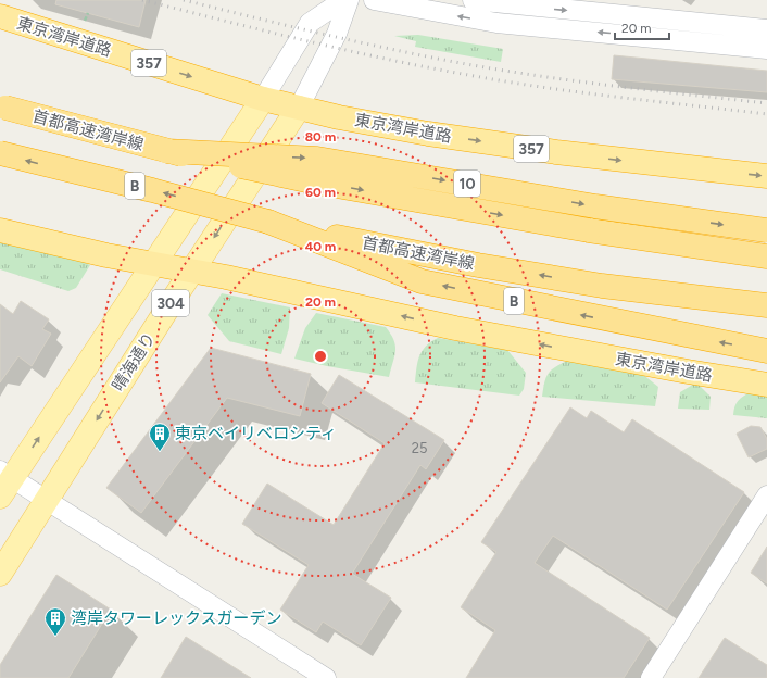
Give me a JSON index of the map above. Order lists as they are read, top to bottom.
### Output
{
  "streets": {
    "highway": [
      "東京湾岸道路",
      "357",
      "首都高速湾岸線",
      "10",
      "B"
    ],
    "main road": ["304", "晴海通り"]
  },
  "crossings": [
    ["東京湾岸道路", "304"],
    ["東京湾岸道路", "晴海通り"],
    ["首都高速湾岸線", "10"],
    ["首都高速湾岸線", "B"]
  ],
  "places": {
    "building": ["東京ベイリベロシティ", "湾岸タワーレックスガーデン"]
  },
  "house_numbers": ["25"],
  "scale_bar": "20 m",
  "rings": [
    "80 m",
    "60 m",
    "40 m",
    "20 m"
  ]
}
